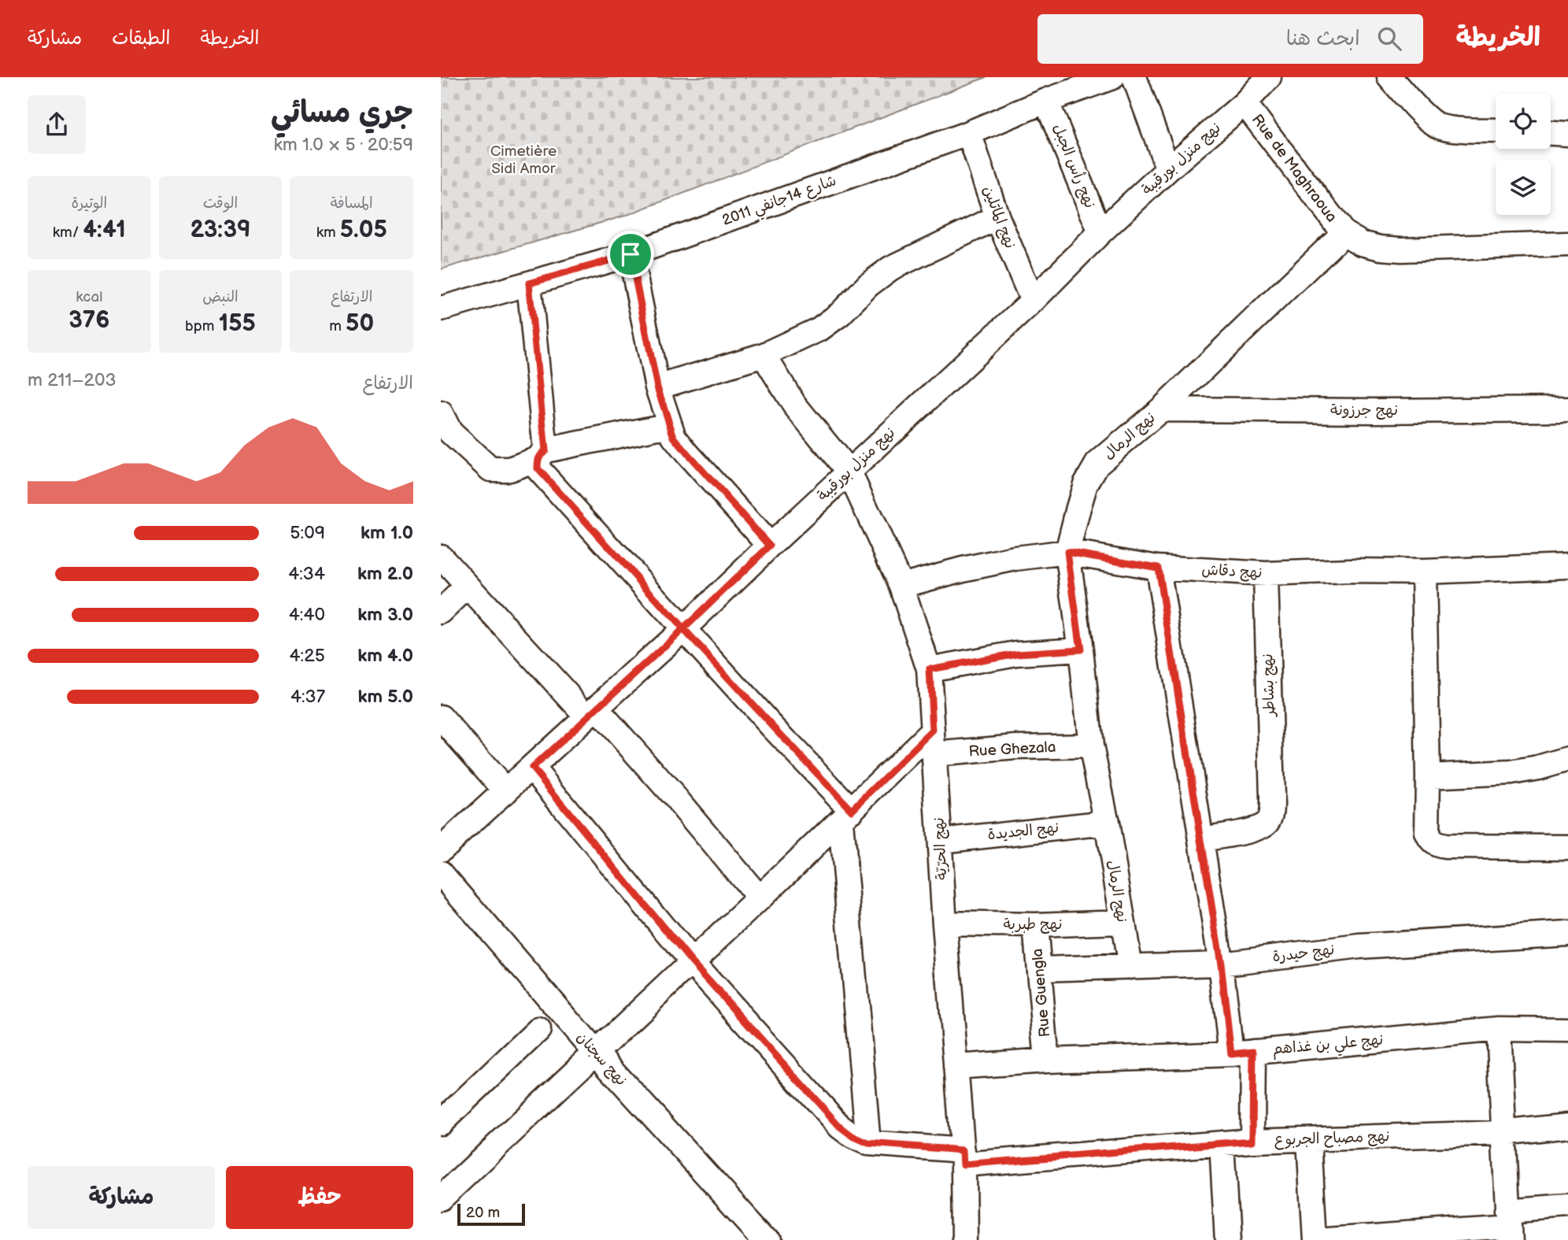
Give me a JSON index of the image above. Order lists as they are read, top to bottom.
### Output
{
  "streets": {
    "street": [
      "نهج منزل بورقيبة",
      "نهج رأس الجبل",
      "Rue de Maghraoua",
      "شارع 14جانفي 2011",
      "نهج الماتلين",
      "نهج جرزونة",
      "نهج الرمال",
      "نهج دقاش",
      "نهج بشاطر",
      "Rue Ghezala",
      "نهج الجديدة",
      "نهج الحرّيّة",
      "نهج طبربة",
      "نهج حيدرة",
      "Rue Guengla",
      "نهج علي بن غذاهم",
      "نهج سجنان",
      "نهج مصباح الجربوع"
    ]
  },
  "crossings": [
    ["نهج منزل بورقيبة", "نهج رأس الجبل"],
    ["نهج منزل بورقيبة", "Rue de Maghraoua"],
    ["نهج منزل بورقيبة", "نهج الماتلين"],
    ["نهج منزل بورقيبة", "نهج الحرّيّة"],
    ["نهج رأس الجبل", "شارع 14جانفي 2011"],
    ["Rue de Maghraoua", "نهج الرمال"],
    ["شارع 14جانفي 2011", "نهج الماتلين"],
    ["نهج جرزونة", "نهج الرمال"],
    ["نهج الرمال", "نهج دقاش"],
    ["نهج الرمال", "Rue Ghezala"],
    ["نهج الرمال", "نهج الجديدة"],
    ["نهج الرمال", "نهج طبربة"],
    ["نهج الرمال", "نهج حيدرة"],
    ["نهج دقاش", "نهج بشاطر"],
    ["نهج دقاش", "نهج الحرّيّة"],
    ["Rue Ghezala", "نهج الحرّيّة"],
    ["نهج الجديدة", "نهج الحرّيّة"],
    ["نهج الحرّيّة", "نهج طبربة"],
    ["نهج الحرّيّة", "نهج علي بن غذاهم"],
    ["نهج الحرّيّة", "نهج مصباح الجربوع"],
    ["نهج طبربة", "Rue Guengla"],
    ["نهج حيدرة", "Rue Guengla"],
    ["Rue Guengla", "نهج علي بن غذاهم"]
  ],
  "parks": ["Cimetière Sidi Amor"],
  "scale_bar": "20 m",
  "page": {
    "header": "الخريطة",
    "search": "ابحث هنا",
    "nav": ["الخريطة", "الطبقات", "مشاركة"],
    "heading": ["جري مسائي", "20:59 · 5 × 1.0 km"],
    "stats": [
      ["المسافة", "5.05 km"],
      ["الوقت", "23:39"],
      ["الوتيرة", "4:41 /km"],
      ["الارتفاع", "50 m"],
      ["النبض", "155 bpm"],
      ["kcal", "376"]
    ],
    "chart": ["الارتفاع", "203–211 m"],
    "list": [
      {
        "name": "1.0 km",
        "note": "5:09"
      },
      {
        "name": "2.0 km",
        "note": "4:34"
      },
      {
        "name": "3.0 km",
        "note": "4:40"
      },
      {
        "name": "4.0 km",
        "note": "4:25"
      },
      {
        "name": "5.0 km",
        "note": "4:37"
      }
    ],
    "buttons": ["حفظ", "مشاركة"],
    "scale": "20 m"
  }
}
